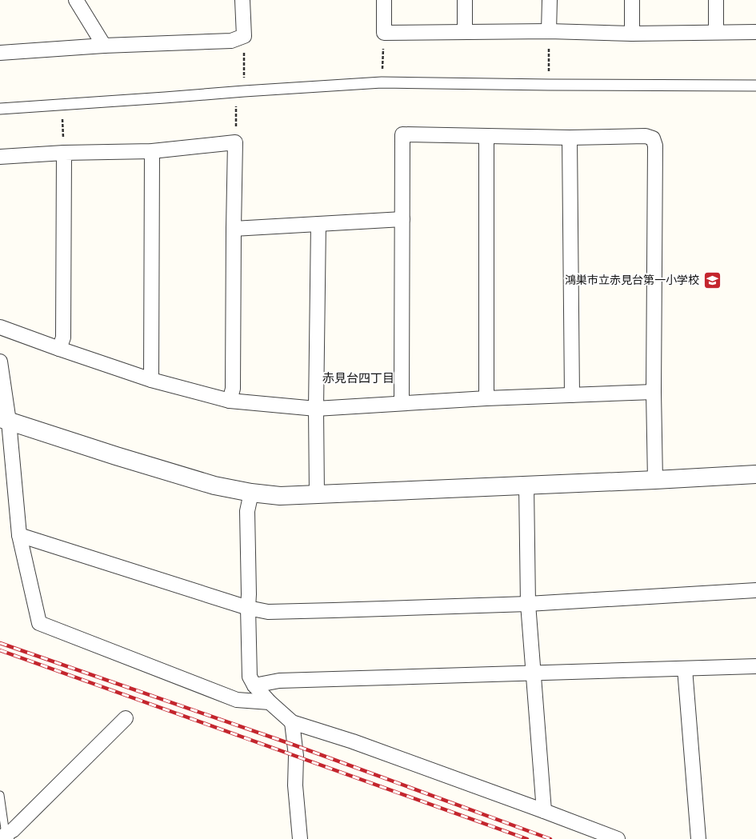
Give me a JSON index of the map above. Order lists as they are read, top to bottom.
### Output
{
  "districts": ["赤見台四丁目"],
  "places": {
    "school or university": ["鴻巣市立赤見台第一小学校"]
  }
}
